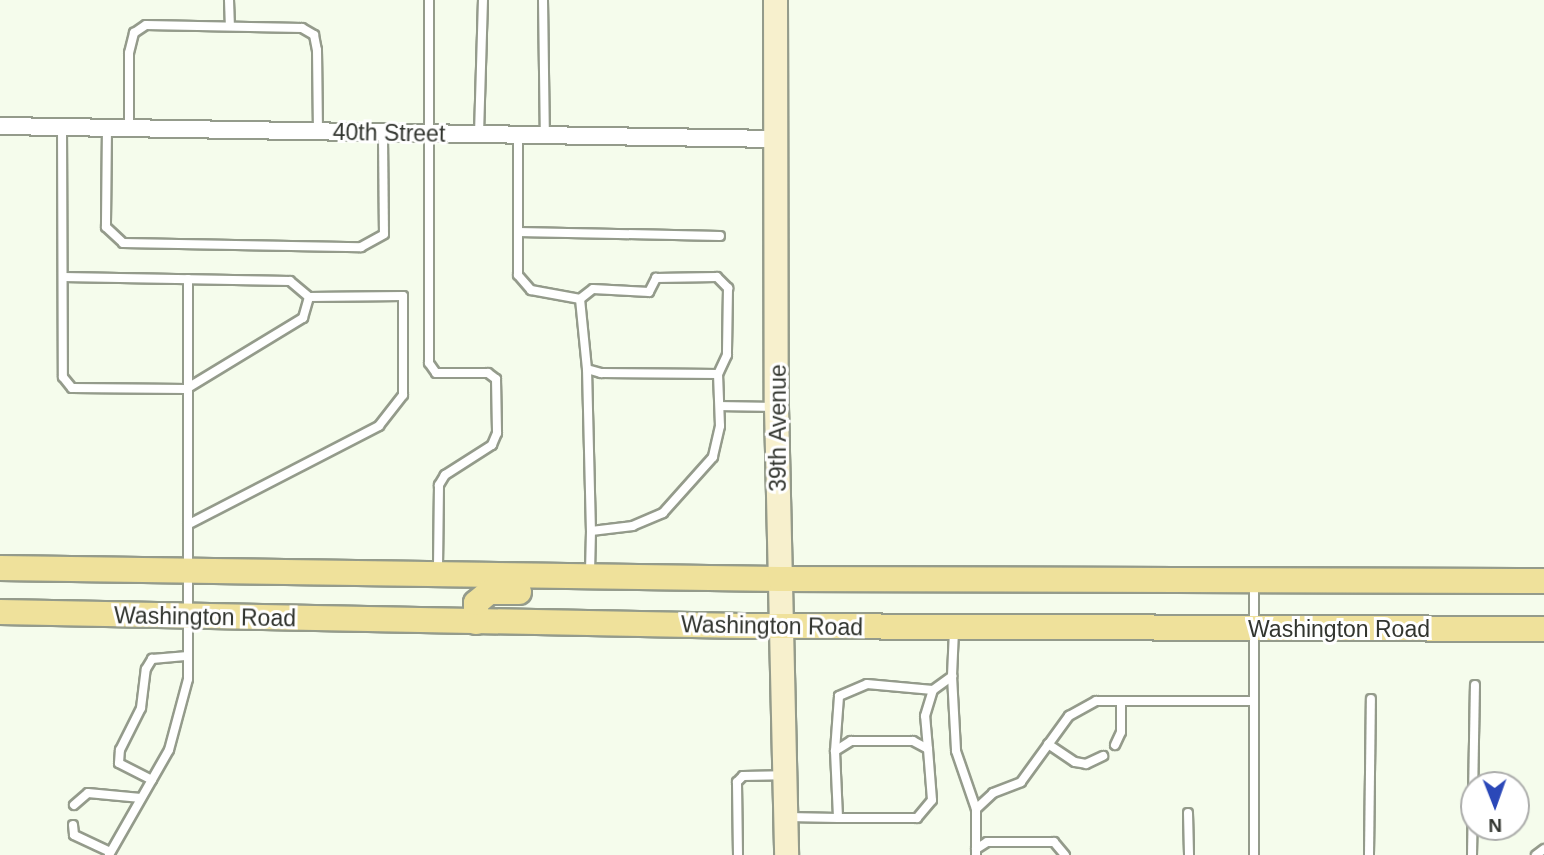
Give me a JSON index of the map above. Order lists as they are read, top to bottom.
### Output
{
  "streets": {
    "main road": ["39th Avenue", "Washington Road"],
    "street": ["40th Street"]
  },
  "crossings": [
    ["40th Street", "39th Avenue"],
    ["39th Avenue", "Washington Road"]
  ],
  "north": "bottom"
}
